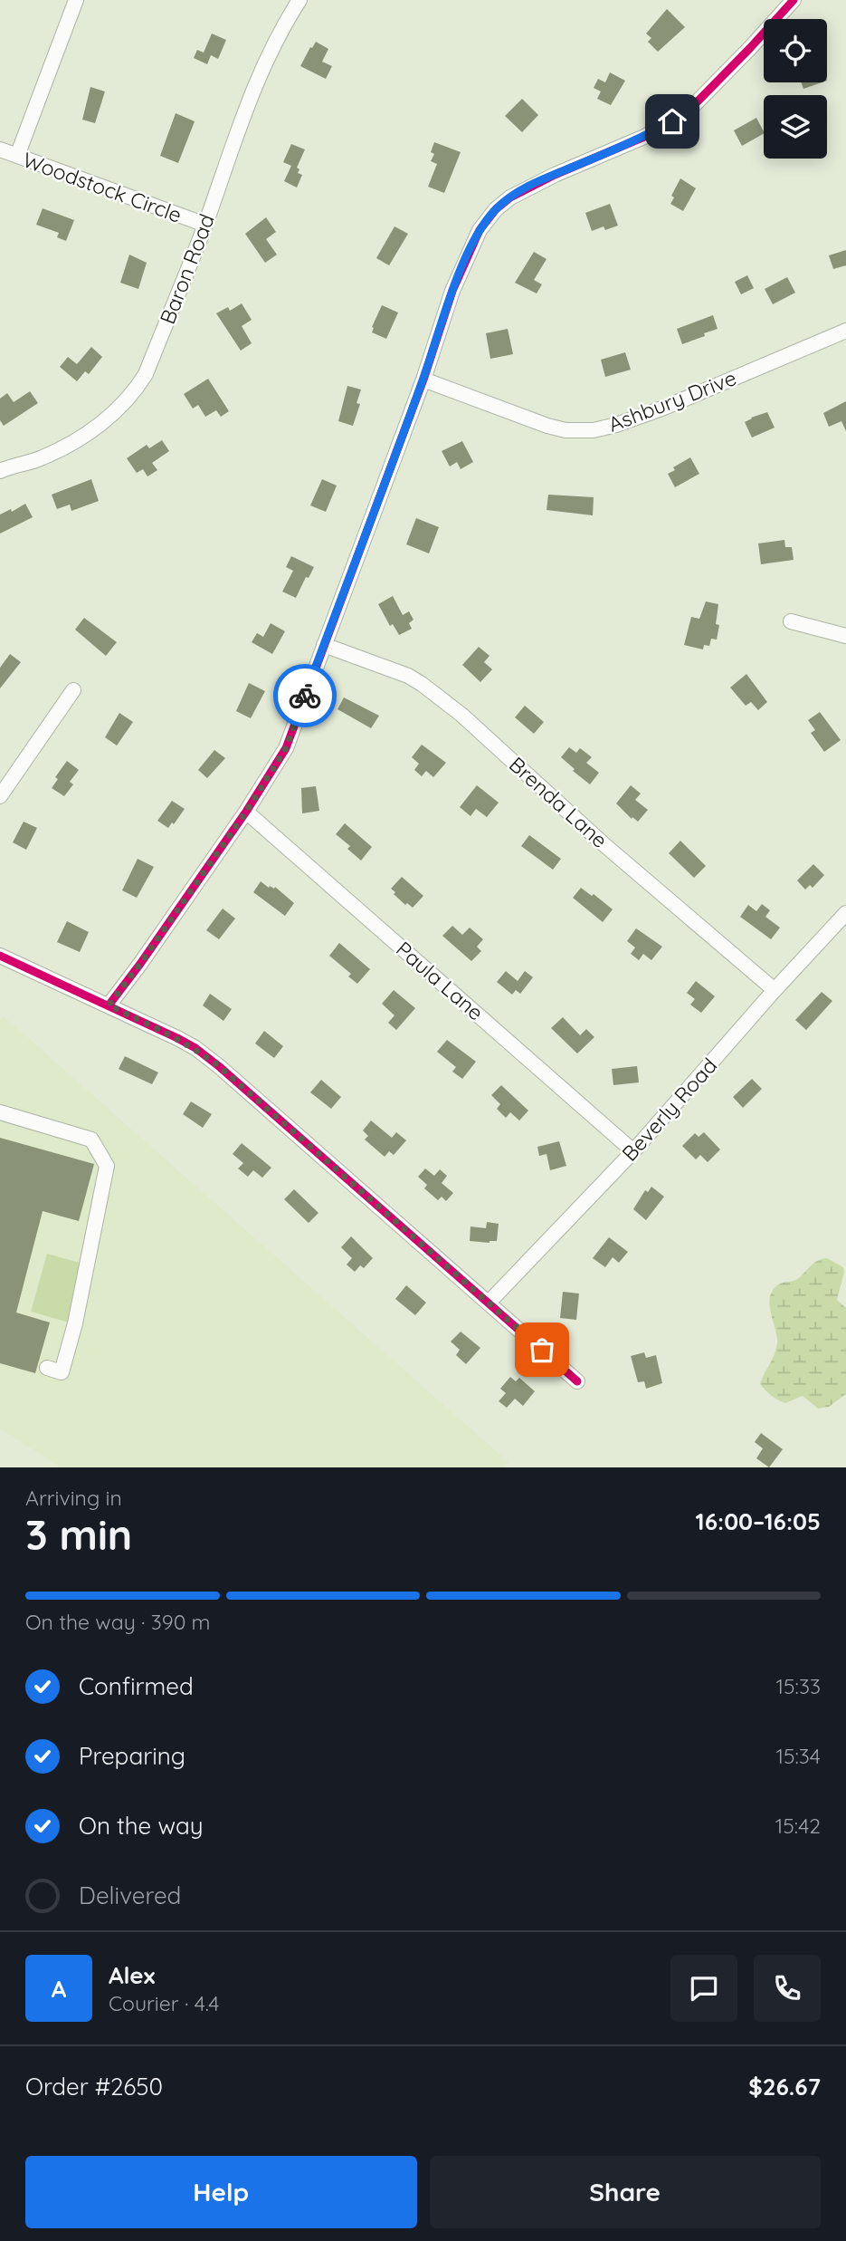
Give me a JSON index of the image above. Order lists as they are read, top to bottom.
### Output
{
  "streets": {
    "street": [
      "Woodstock Circle",
      "Baron Road",
      "Ashbury Drive",
      "Brenda Lane",
      "Paula Lane",
      "Beverly Road"
    ]
  },
  "crossings": [
    ["Woodstock Circle", "Baron Road"],
    ["Brenda Lane", "Beverly Road"],
    ["Paula Lane", "Beverly Road"]
  ],
  "page": {
    "heading": ["3 min", "Arriving in", "16:00–16:05"],
    "panel": [
      "Alex",
      "Courier · 4.4",
      "Order #2650",
      "$26.67"
    ],
    "bar": "On the way · 390 m",
    "list": [
      ["Confirmed", "15:33"],
      ["Preparing", "15:34"],
      ["On the way", "15:42"],
      "Delivered"
    ],
    "round": "A",
    "buttons": ["Help", "Share"]
  }
}
